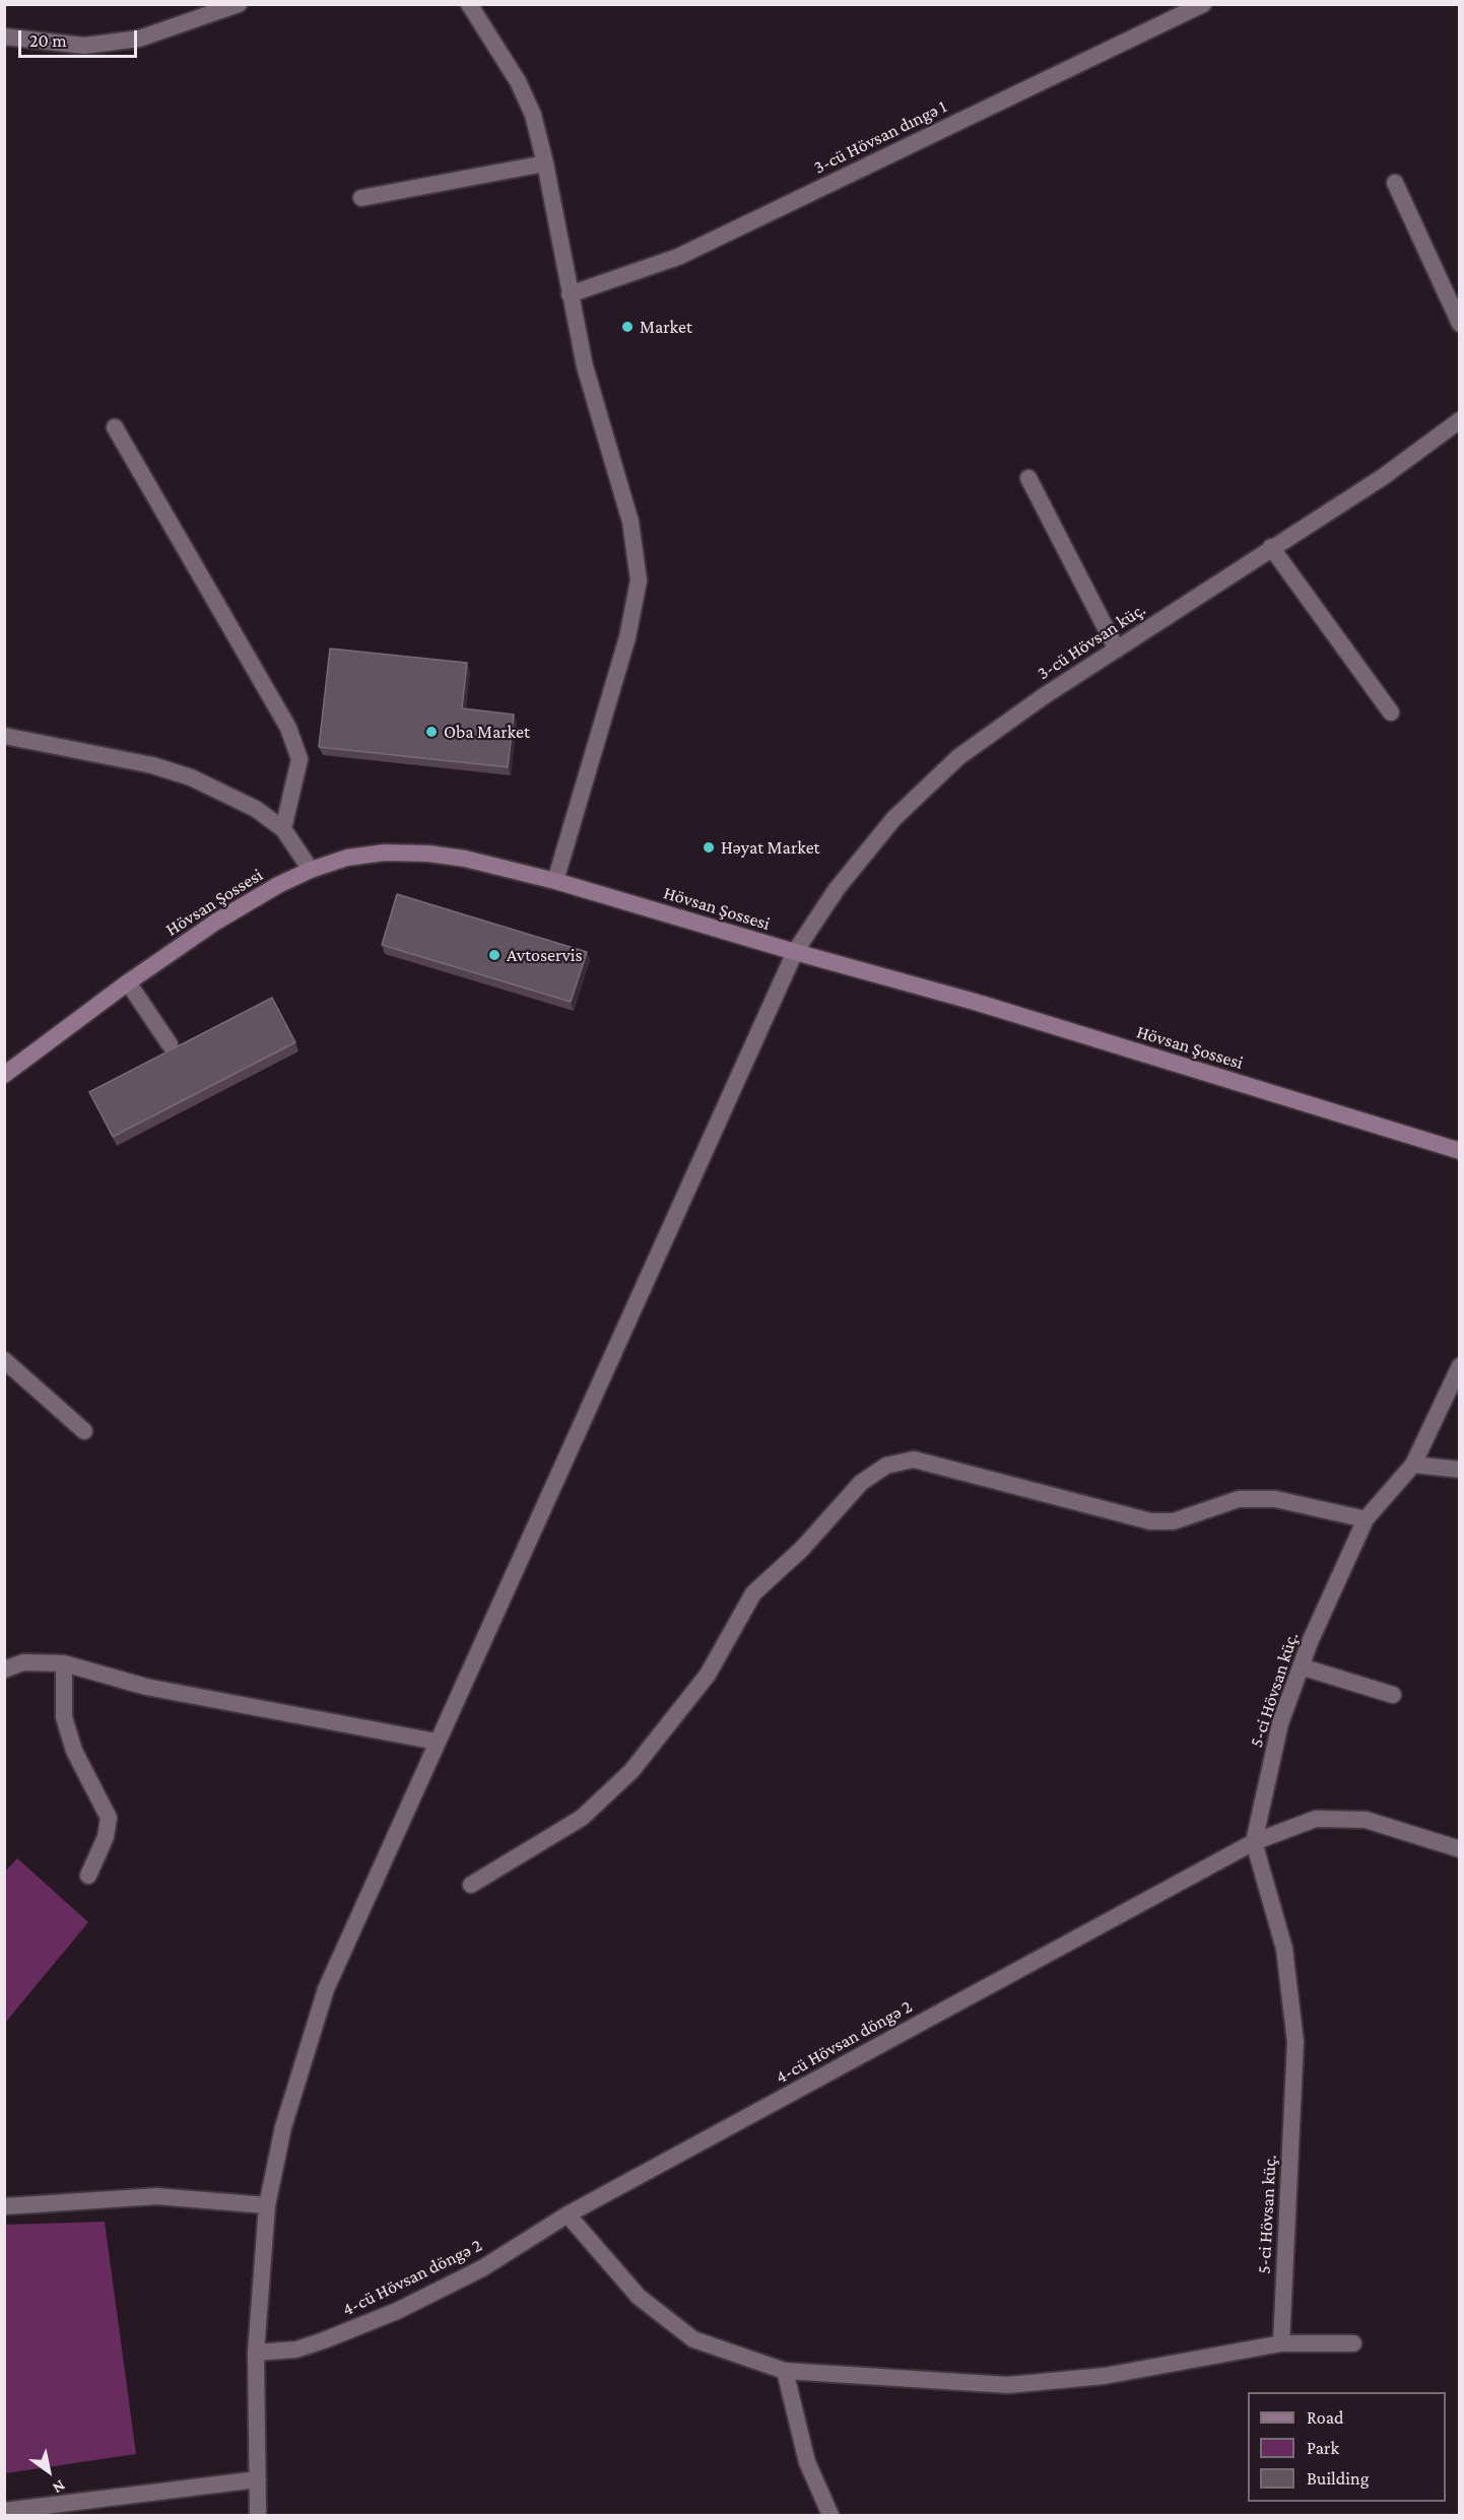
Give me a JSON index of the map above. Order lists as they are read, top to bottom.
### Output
{
  "streets": {
    "main road": ["Hövsan Şossesi"],
    "street": [
      "3-cü Hövsan dıngə 1",
      "3-cü Hövsan küç.",
      "5-ci Hövsan küç.",
      "4-cü Hövsan döngə 2"
    ]
  },
  "crossings": [
    ["3-cü Hövsan küç.", "Hövsan Şossesi"],
    ["3-cü Hövsan küç.", "4-cü Hövsan döngə 2"],
    ["5-ci Hövsan küç.", "4-cü Hövsan döngə 2"]
  ],
  "places": [
    "Market",
    "Oba Market",
    "Həyat Market",
    "Avtoservis"
  ],
  "legend": ["Road", "Park", "Building"],
  "scale_bar": "20 m",
  "north": "bottom right"
}
